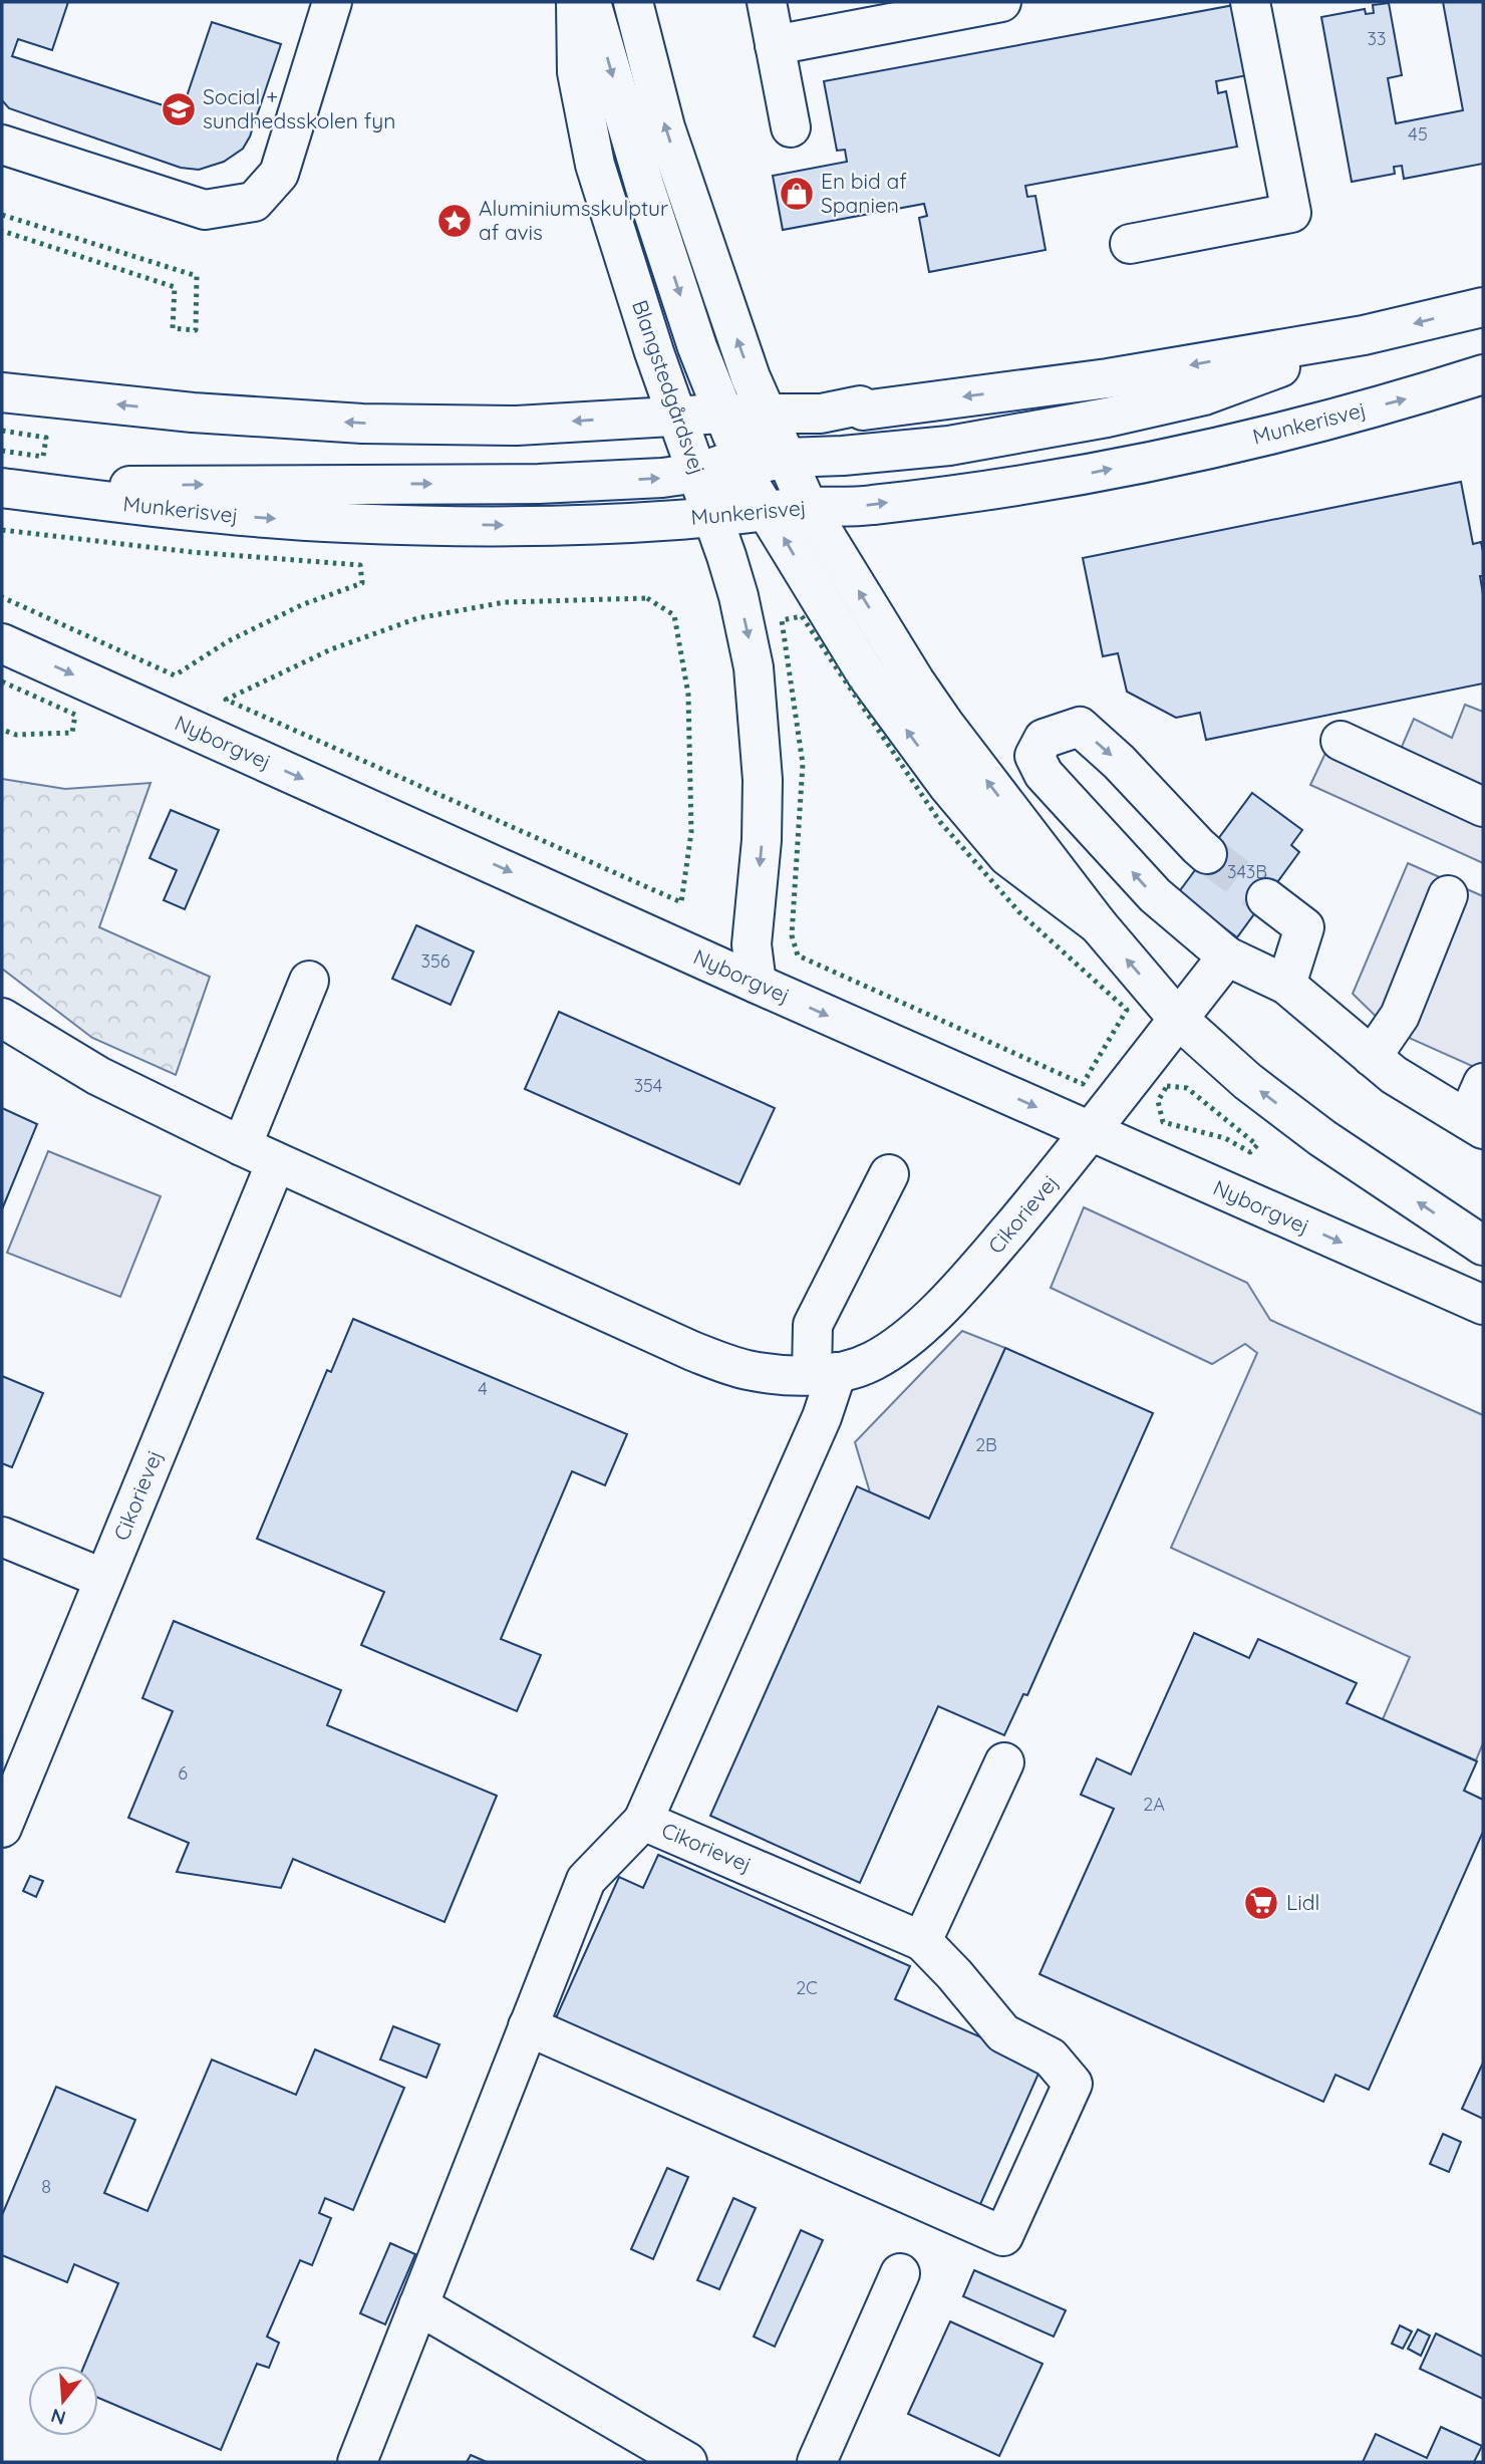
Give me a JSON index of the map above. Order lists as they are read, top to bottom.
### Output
{
  "streets": {
    "street": [
      "Blangstedgårdsvej",
      "Munkerisvej",
      "Nyborgvej",
      "Cikorievej"
    ]
  },
  "crossings": [
    ["Nyborgvej", "Cikorievej"]
  ],
  "places": {
    "school or university": ["Social + sundhedsskolen fyn"],
    "shop": ["En bid af Spanien"],
    "place": ["Aluminiumsskulptur af avis"],
    "supermarket": ["Lidl"]
  },
  "house_numbers": [
    "33",
    "45",
    "343B",
    "356",
    "354",
    "4",
    "2B",
    "6",
    "2A",
    "2C",
    "8"
  ],
  "north": "bottom"
}
